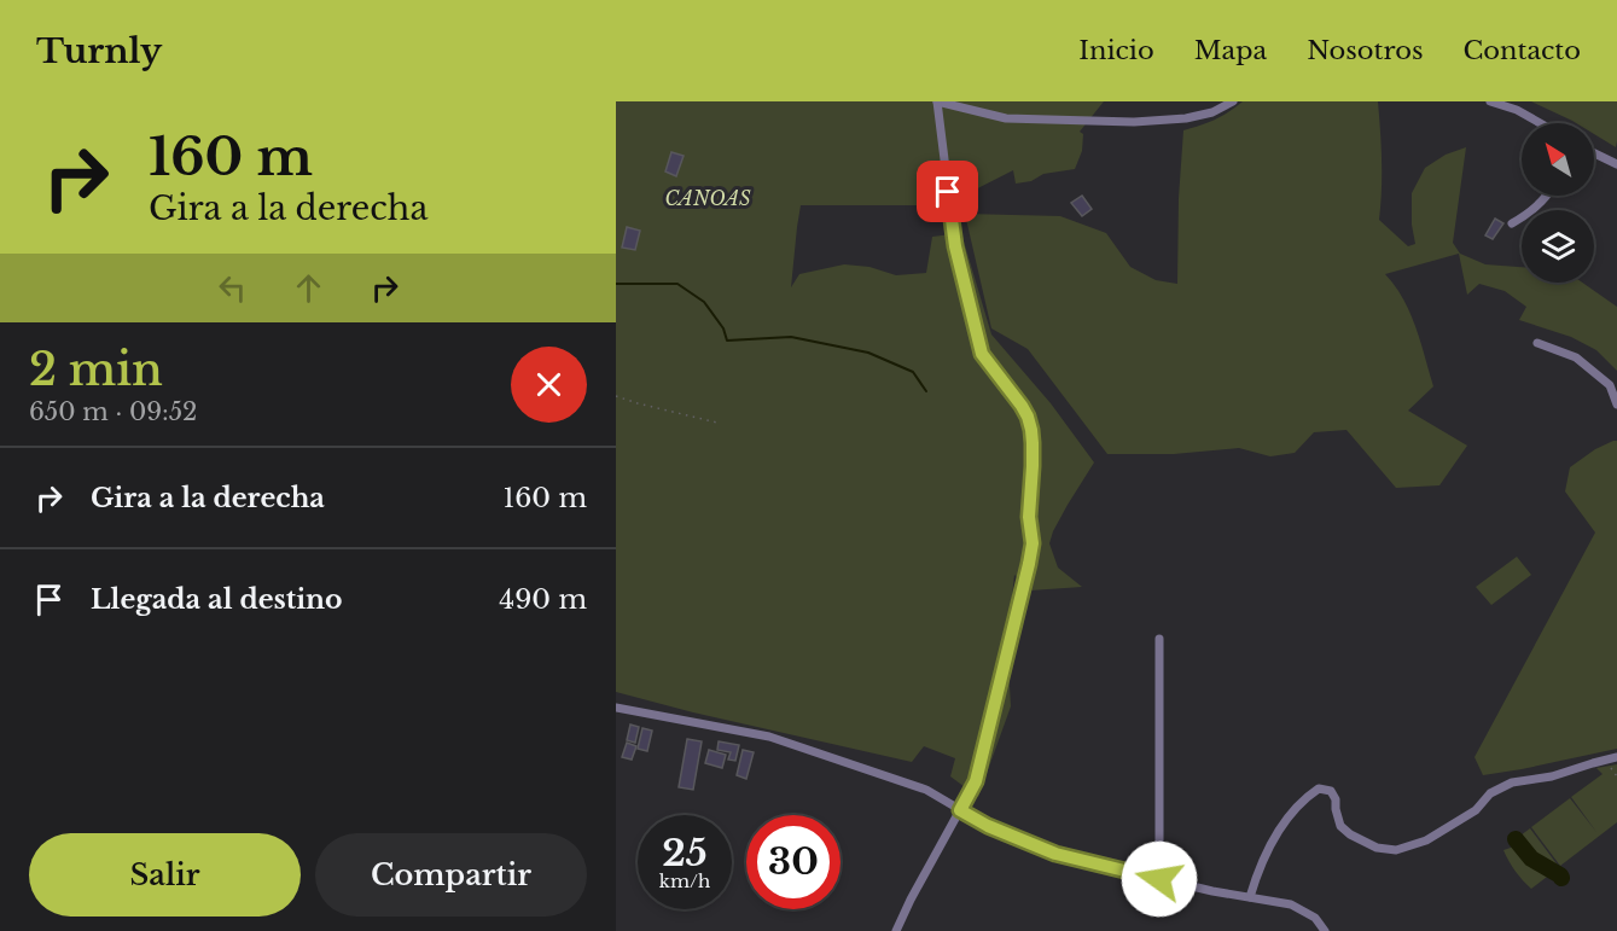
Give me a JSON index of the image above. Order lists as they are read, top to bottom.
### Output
{
  "parks": ["CANOAS"],
  "north": "top left",
  "page": {
    "header": "Turnly",
    "nav": [
      "Inicio",
      "Mapa",
      "Nosotros",
      "Contacto"
    ],
    "turn": ["160 m", "Gira a la derecha"],
    "heading": ["2 min", "650 m · 09:52"],
    "list": [
      {
        "name": "Gira a la derecha",
        "value": "160 m"
      },
      {
        "name": "Llegada al destino",
        "value": "490 m"
      }
    ],
    "speed": "25 km/h",
    "limit": "30",
    "buttons": ["Salir", "Compartir"]
  }
}
